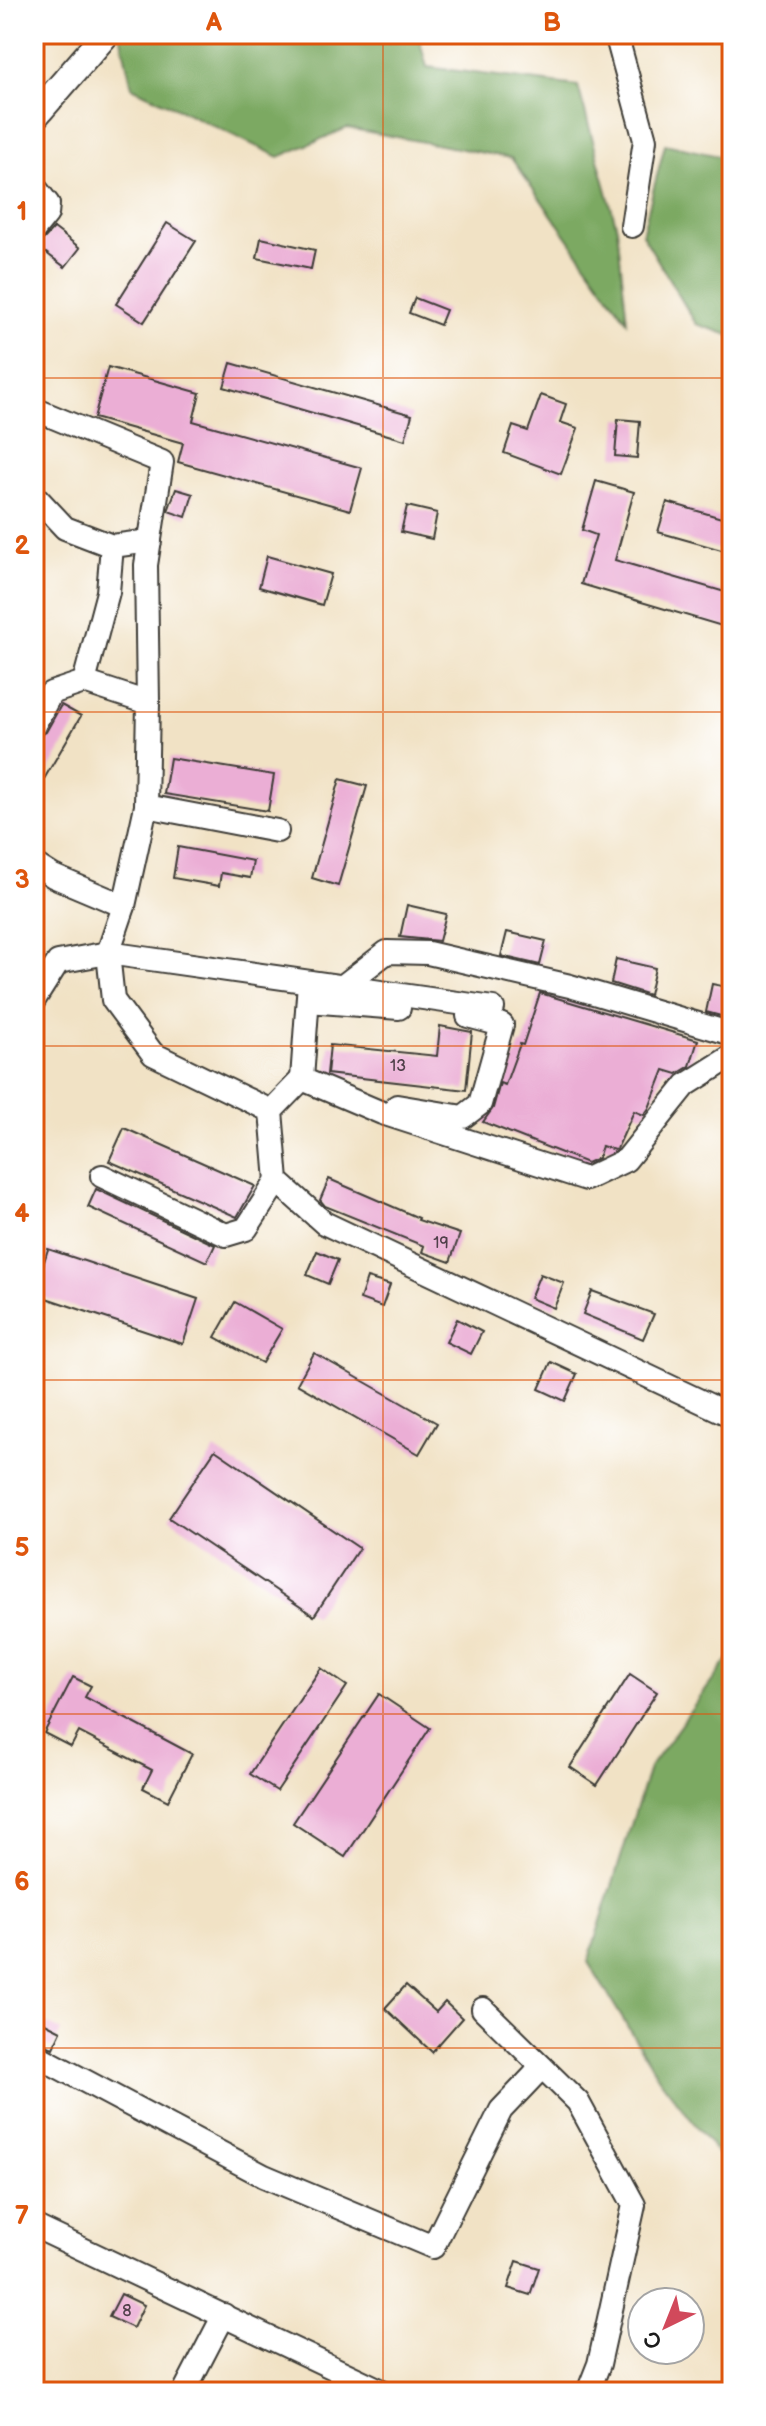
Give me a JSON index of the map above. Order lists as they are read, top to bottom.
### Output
{
  "house_numbers": ["13", "19", "8"],
  "north": "bottom left",
  "grid": {
    "columns": ["A", "B"],
    "rows": [
      "1",
      "2",
      "3",
      "4",
      "5",
      "6",
      "7"
    ]
  }
}
